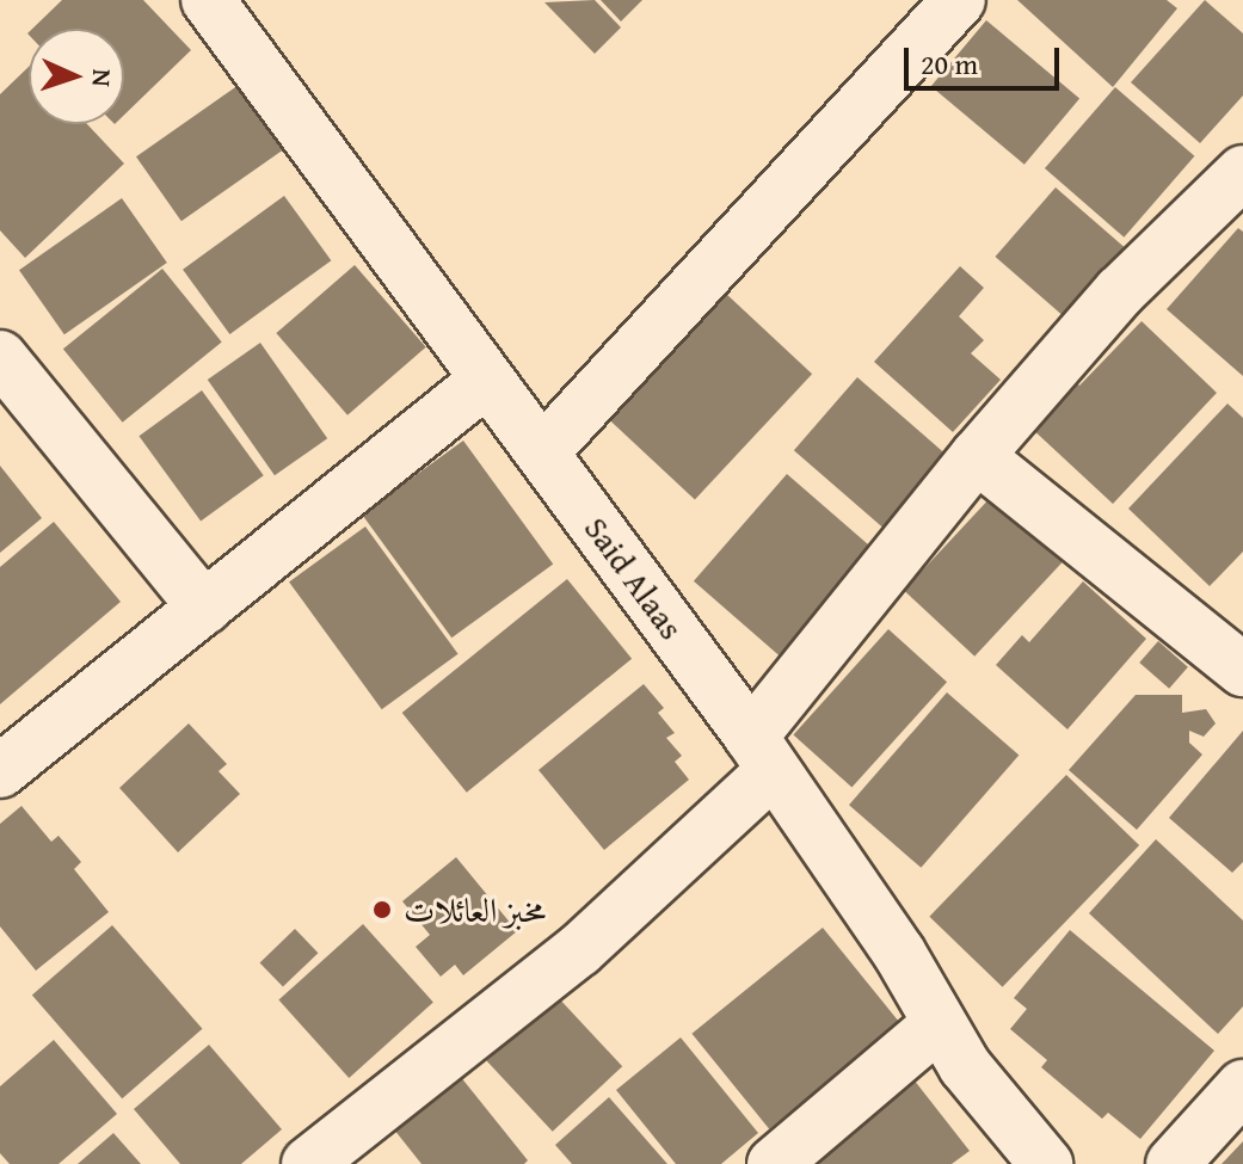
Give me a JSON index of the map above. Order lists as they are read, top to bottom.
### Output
{
  "streets": {
    "street": ["Said Alaas"]
  },
  "places": ["مخبز العائلات"],
  "scale_bar": "20 m",
  "north": "right"
}
